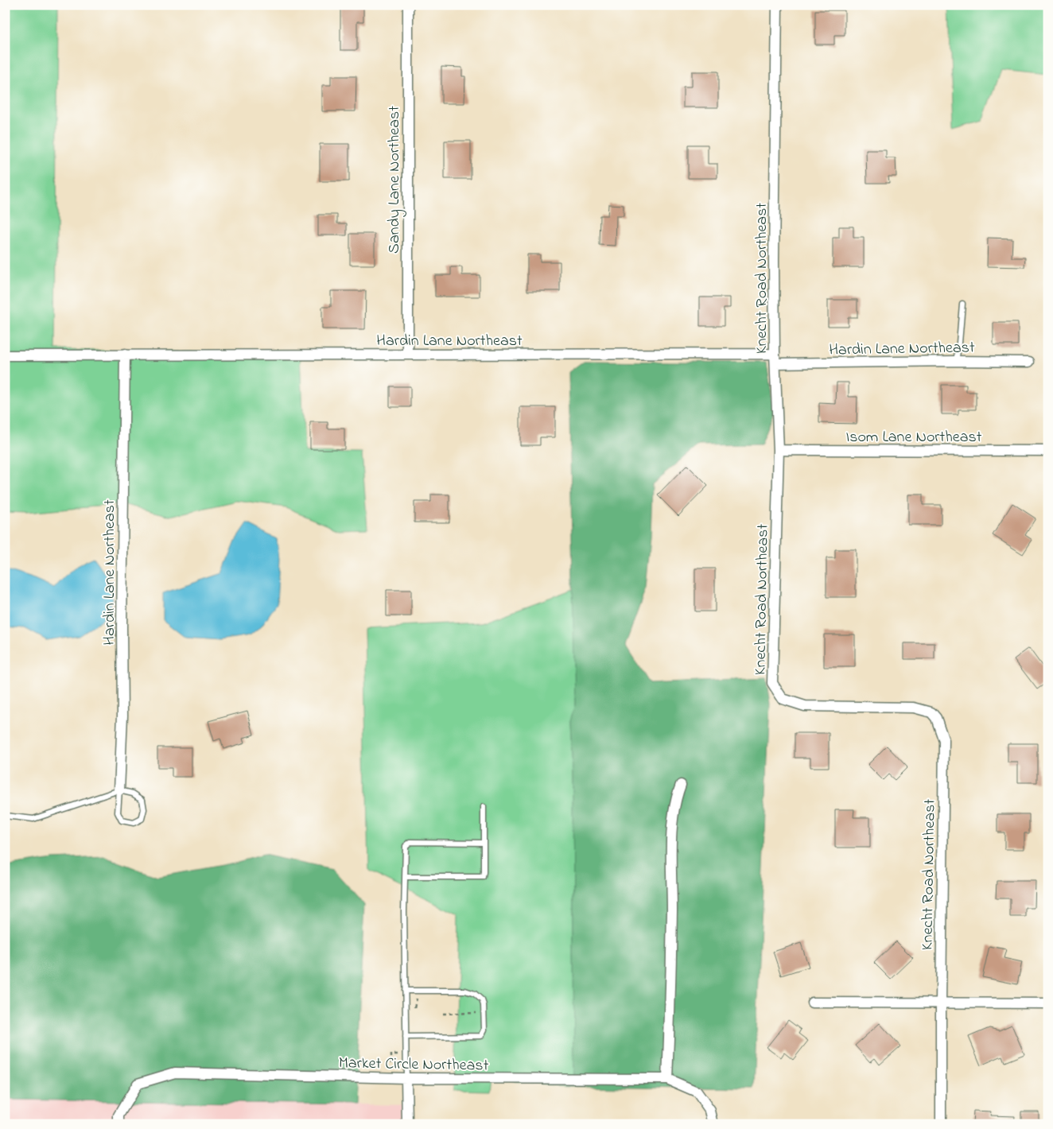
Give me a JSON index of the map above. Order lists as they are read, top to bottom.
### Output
{
  "streets": {
    "street": [
      "Sandy Lane Northeast",
      "Knecht Road Northeast",
      "Hardin Lane Northeast",
      "Isom Lane Northeast",
      "Market Circle Northeast"
    ]
  },
  "crossings": [
    ["Sandy Lane Northeast", "Hardin Lane Northeast"],
    ["Knecht Road Northeast", "Hardin Lane Northeast"],
    ["Knecht Road Northeast", "Isom Lane Northeast"]
  ]
}
